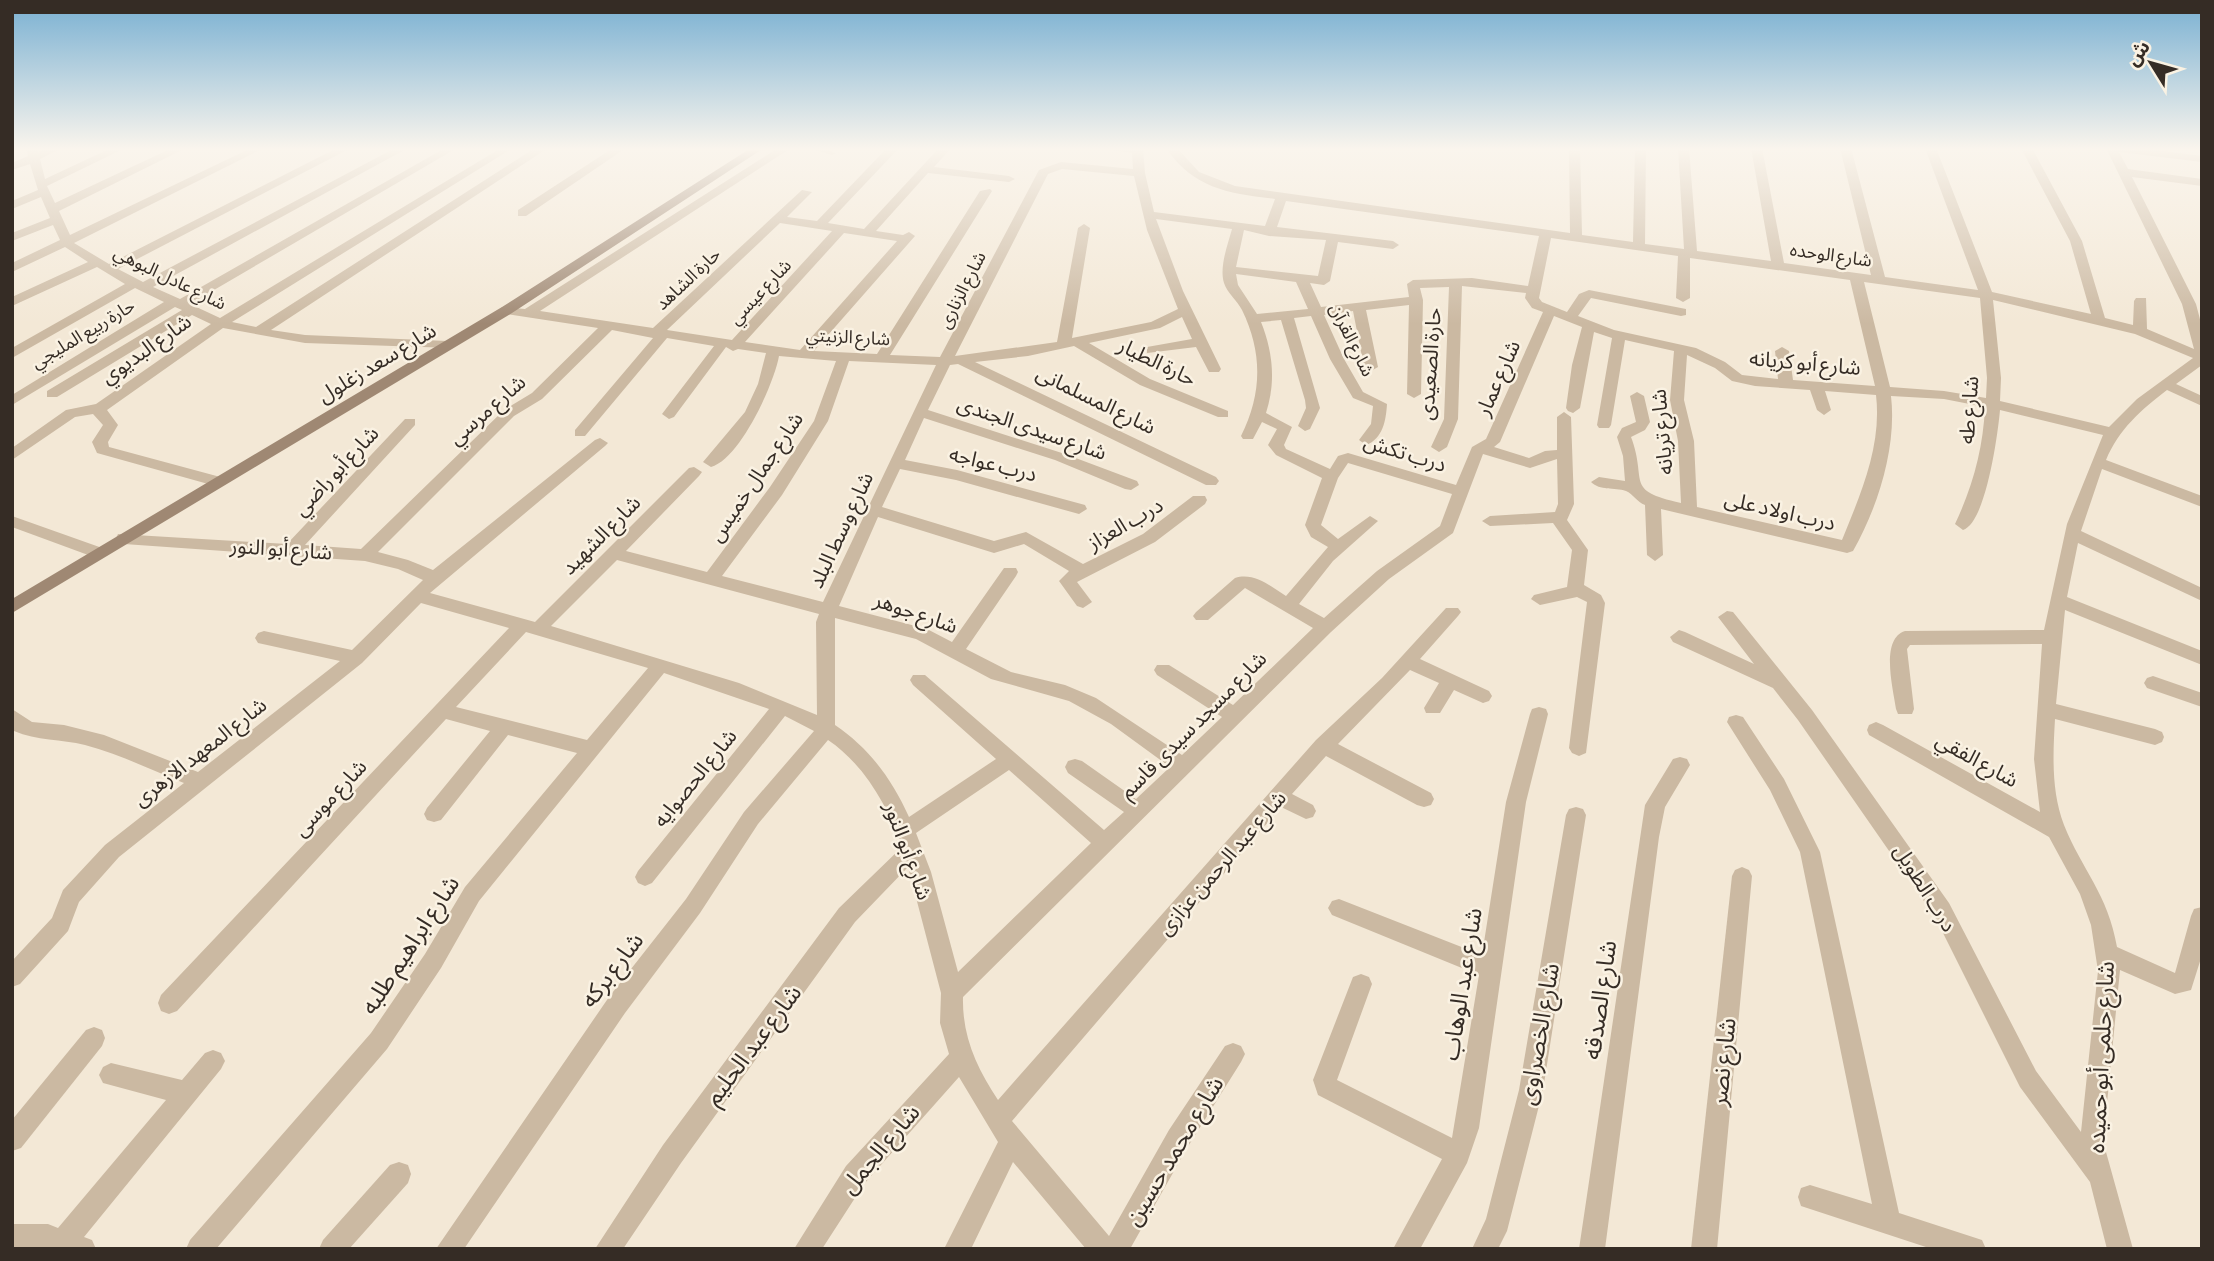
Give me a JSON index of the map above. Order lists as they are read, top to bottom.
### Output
{
  "streets": {
    "street": [
      "شارع الوحده",
      "شارع عادل البوهي",
      "حارة الشاهد",
      "شارع الزنارى",
      "شارع عيسي",
      "حارة ربيع المليجي",
      "شارع الزنيتي",
      "شارع القرآن",
      "شارع البديوي",
      "حارة الطيار",
      "شارع سعد زغلول",
      "شارع أبو كريانه",
      "حارة الصعيدى",
      "شارع عمار",
      "شارع المسلمانى",
      "شارع مرسي",
      "شارع طه",
      "شارع سيدى الجندى",
      "شارع تريانه",
      "درب تكش",
      "درب عواجه",
      "شارع أبو راضي",
      "شارع جمال خميس",
      "درب اولاد على",
      "درب العزاز",
      "شارع وسط البلد",
      "شارع الشهيد",
      "شارع أبو النور",
      "شارع جوهر",
      "شارع مسجد سيدى قاسم",
      "شارع المعهد الازهرى",
      "شارع الفقي",
      "شارع الحصوايه",
      "شارع موسى",
      "شارع عبد الرحمن عزازى",
      "درب الطويل",
      "شارع ابراهيم طلبه",
      "شارع بركه",
      "شارع عبد الوهاب",
      "شارع الصدقه",
      "شارع الخصراوى",
      "شارع عبد الحليم",
      "شارع حلمى أبو حميده",
      "شارع نصر",
      "شارع الجمل",
      "شارع محمد حسين"
    ]
  },
  "crossings": [
    ["شارع الوحده", "شارع طه"],
    ["شارع الوحده", "درب اولاد على"],
    ["شارع عادل البوهي", "حارة ربيع المليجي"],
    ["شارع عادل البوهي", "شارع البديوي"],
    ["شارع عادل البوهي", "شارع سعد زغلول"],
    ["حارة الشاهد", "شارع الزنيتي"],
    ["شارع الزنارى", "شارع الزنيتي"],
    ["شارع الزنارى", "شارع المسلمانى"],
    ["شارع الزنارى", "شارع وسط البلد"],
    ["شارع عيسي", "شارع الزنيتي"],
    ["شارع الزنيتي", "حارة الطيار"],
    ["شارع الزنيتي", "شارع سعد زغلول"],
    ["شارع الزنيتي", "شارع المسلمانى"],
    ["شارع الزنيتي", "شارع مرسي"],
    ["شارع الزنيتي", "شارع جمال خميس"],
    ["شارع الزنيتي", "شارع وسط البلد"],
    ["شارع البديوي", "شارع سعد زغلول"],
    ["شارع سعد زغلول", "شارع أبو النور"],
    ["شارع أبو كريانه", "شارع عمار"],
    ["شارع أبو كريانه", "شارع طه"],
    ["شارع أبو كريانه", "شارع تريانه"],
    ["شارع أبو كريانه", "درب اولاد على"],
    ["شارع أبو كريانه", "شارع حلمى أبو حميده"],
    ["شارع عمار", "درب تكش"],
    ["شارع عمار", "شارع مسجد سيدى قاسم"],
    ["شارع المسلمانى", "شارع وسط البلد"],
    ["شارع مرسي", "شارع أبو النور"],
    ["شارع سيدى الجندى", "شارع وسط البلد"],
    ["شارع تريانه", "درب اولاد على"],
    ["درب تكش", "شارع مسجد سيدى قاسم"],
    ["درب عواجه", "شارع وسط البلد"],
    ["شارع أبو راضي", "شارع أبو النور"],
    ["شارع جمال خميس", "شارع جوهر"],
    ["درب العزاز", "شارع وسط البلد"],
    ["شارع وسط البلد", "شارع أبو النور"],
    ["شارع وسط البلد", "شارع جوهر"],
    ["شارع وسط البلد", "شارع بركه"],
    ["شارع الشهيد", "شارع أبو النور"],
    ["شارع الشهيد", "شارع جوهر"],
    ["شارع الشهيد", "شارع موسى"],
    ["شارع أبو النور", "شارع مسجد سيدى قاسم"],
    ["شارع أبو النور", "شارع المعهد الازهرى"],
    ["شارع أبو النور", "شارع الحصوايه"],
    ["شارع أبو النور", "شارع موسى"],
    ["شارع أبو النور", "شارع عبد الرحمن عزازى"],
    ["شارع أبو النور", "شارع ابراهيم طلبه"],
    ["شارع أبو النور", "شارع بركه"],
    ["شارع أبو النور", "شارع عبد الحليم"],
    ["شارع أبو النور", "شارع الجمل"],
    ["شارع جوهر", "شارع مسجد سيدى قاسم"],
    ["شارع الفقي", "شارع حلمى أبو حميده"],
    ["درب الطويل", "شارع حلمى أبو حميده"]
  ],
  "north": "top left"
}
